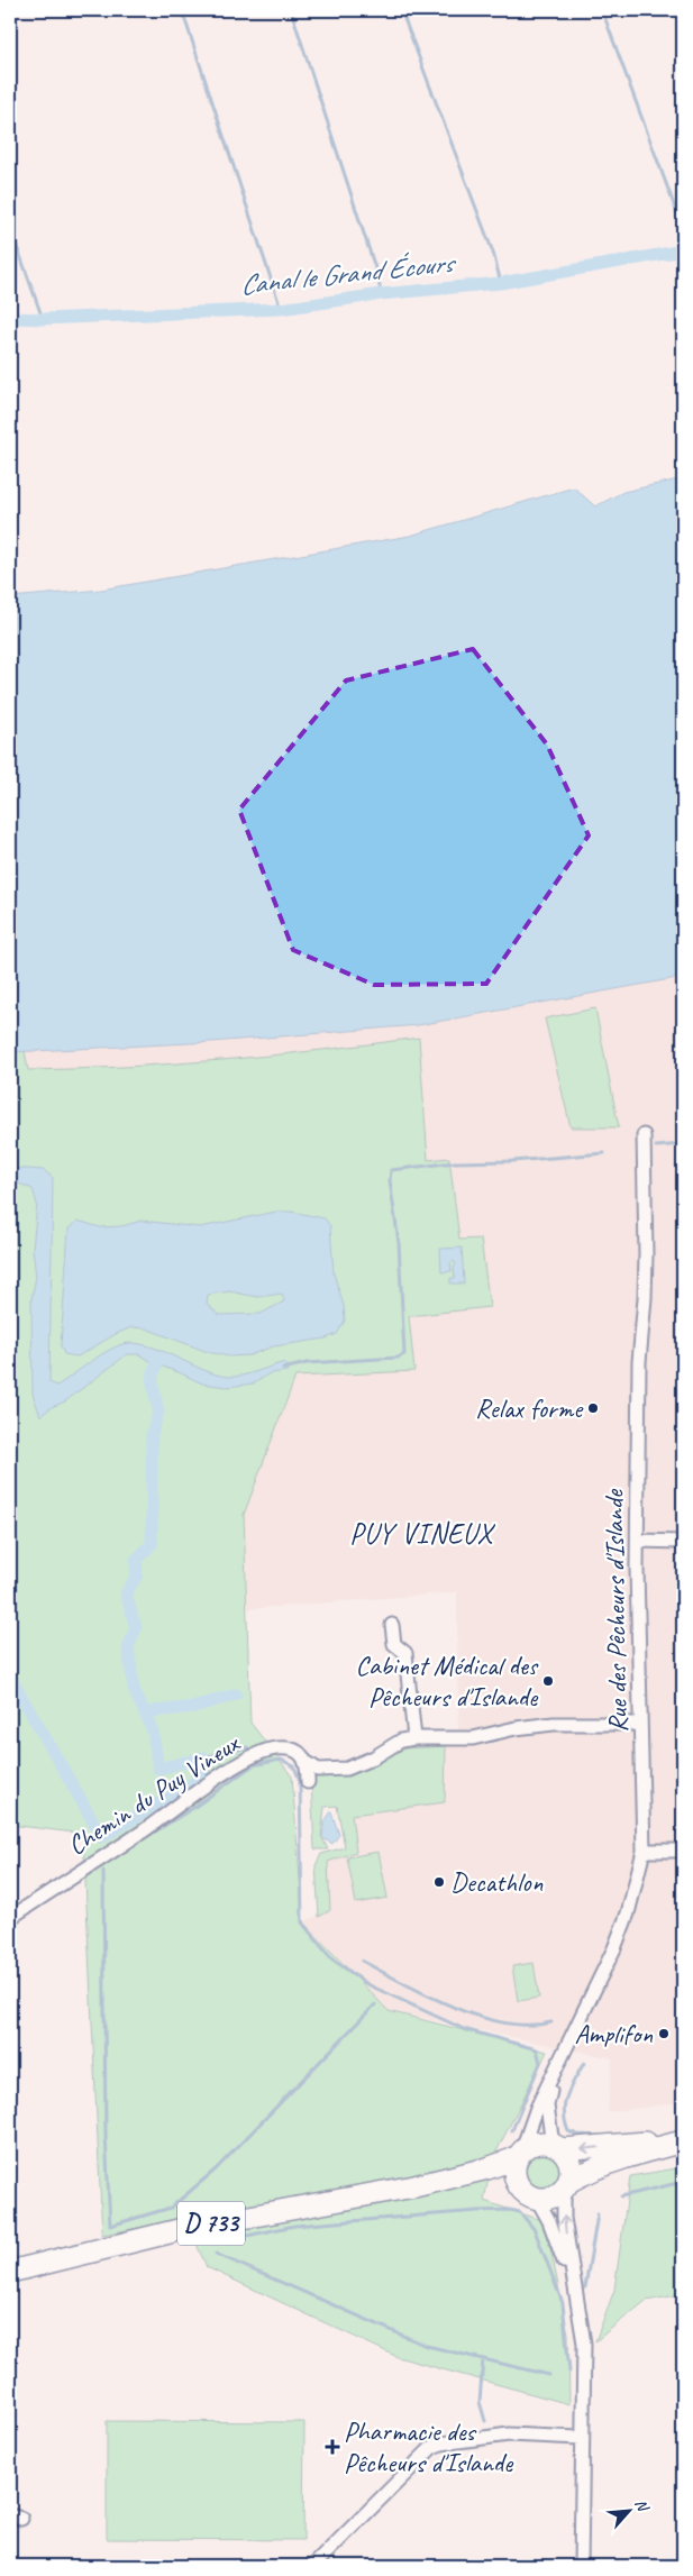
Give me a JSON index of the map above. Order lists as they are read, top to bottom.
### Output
{
  "streets": {
    "main road": ["D 733"],
    "street": ["Rue des Pêcheurs d'Islande", "Chemin du Puy Vineux"]
  },
  "crossings": [
    ["Rue des Pêcheurs d'Islande", "D 733"]
  ],
  "districts": ["PUY VINEUX"],
  "water": ["Canal le Grand Écours"],
  "places": {
    "other": [
      "Relax forme",
      "Cabinet Médical des Pêcheurs d'Islande",
      "Decathlon",
      "Amplifon"
    ],
    "health": ["Pharmacie des Pêcheurs d'Islande"]
  },
  "north": "top right"
}
